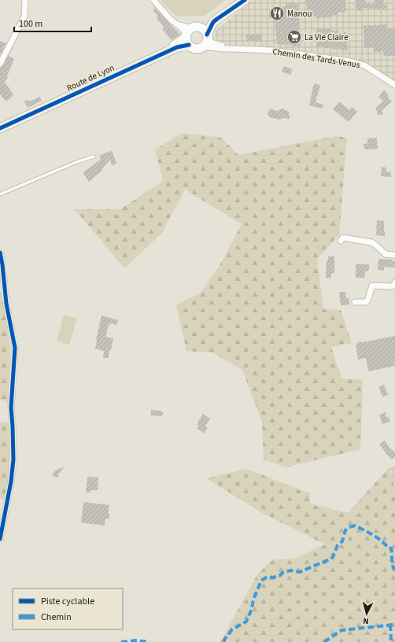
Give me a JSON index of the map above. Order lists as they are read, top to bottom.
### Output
{
  "streets": {
    "main road": ["Route de Lyon"],
    "street": ["Chemin des Tards-Venus"]
  },
  "places": {
    "restaurant": ["Manou"],
    "supermarket": ["La Vie Claire"]
  },
  "legend": ["Piste cyclable", "Chemin"],
  "scale_bar": "100 m",
  "north": "bottom"
}
